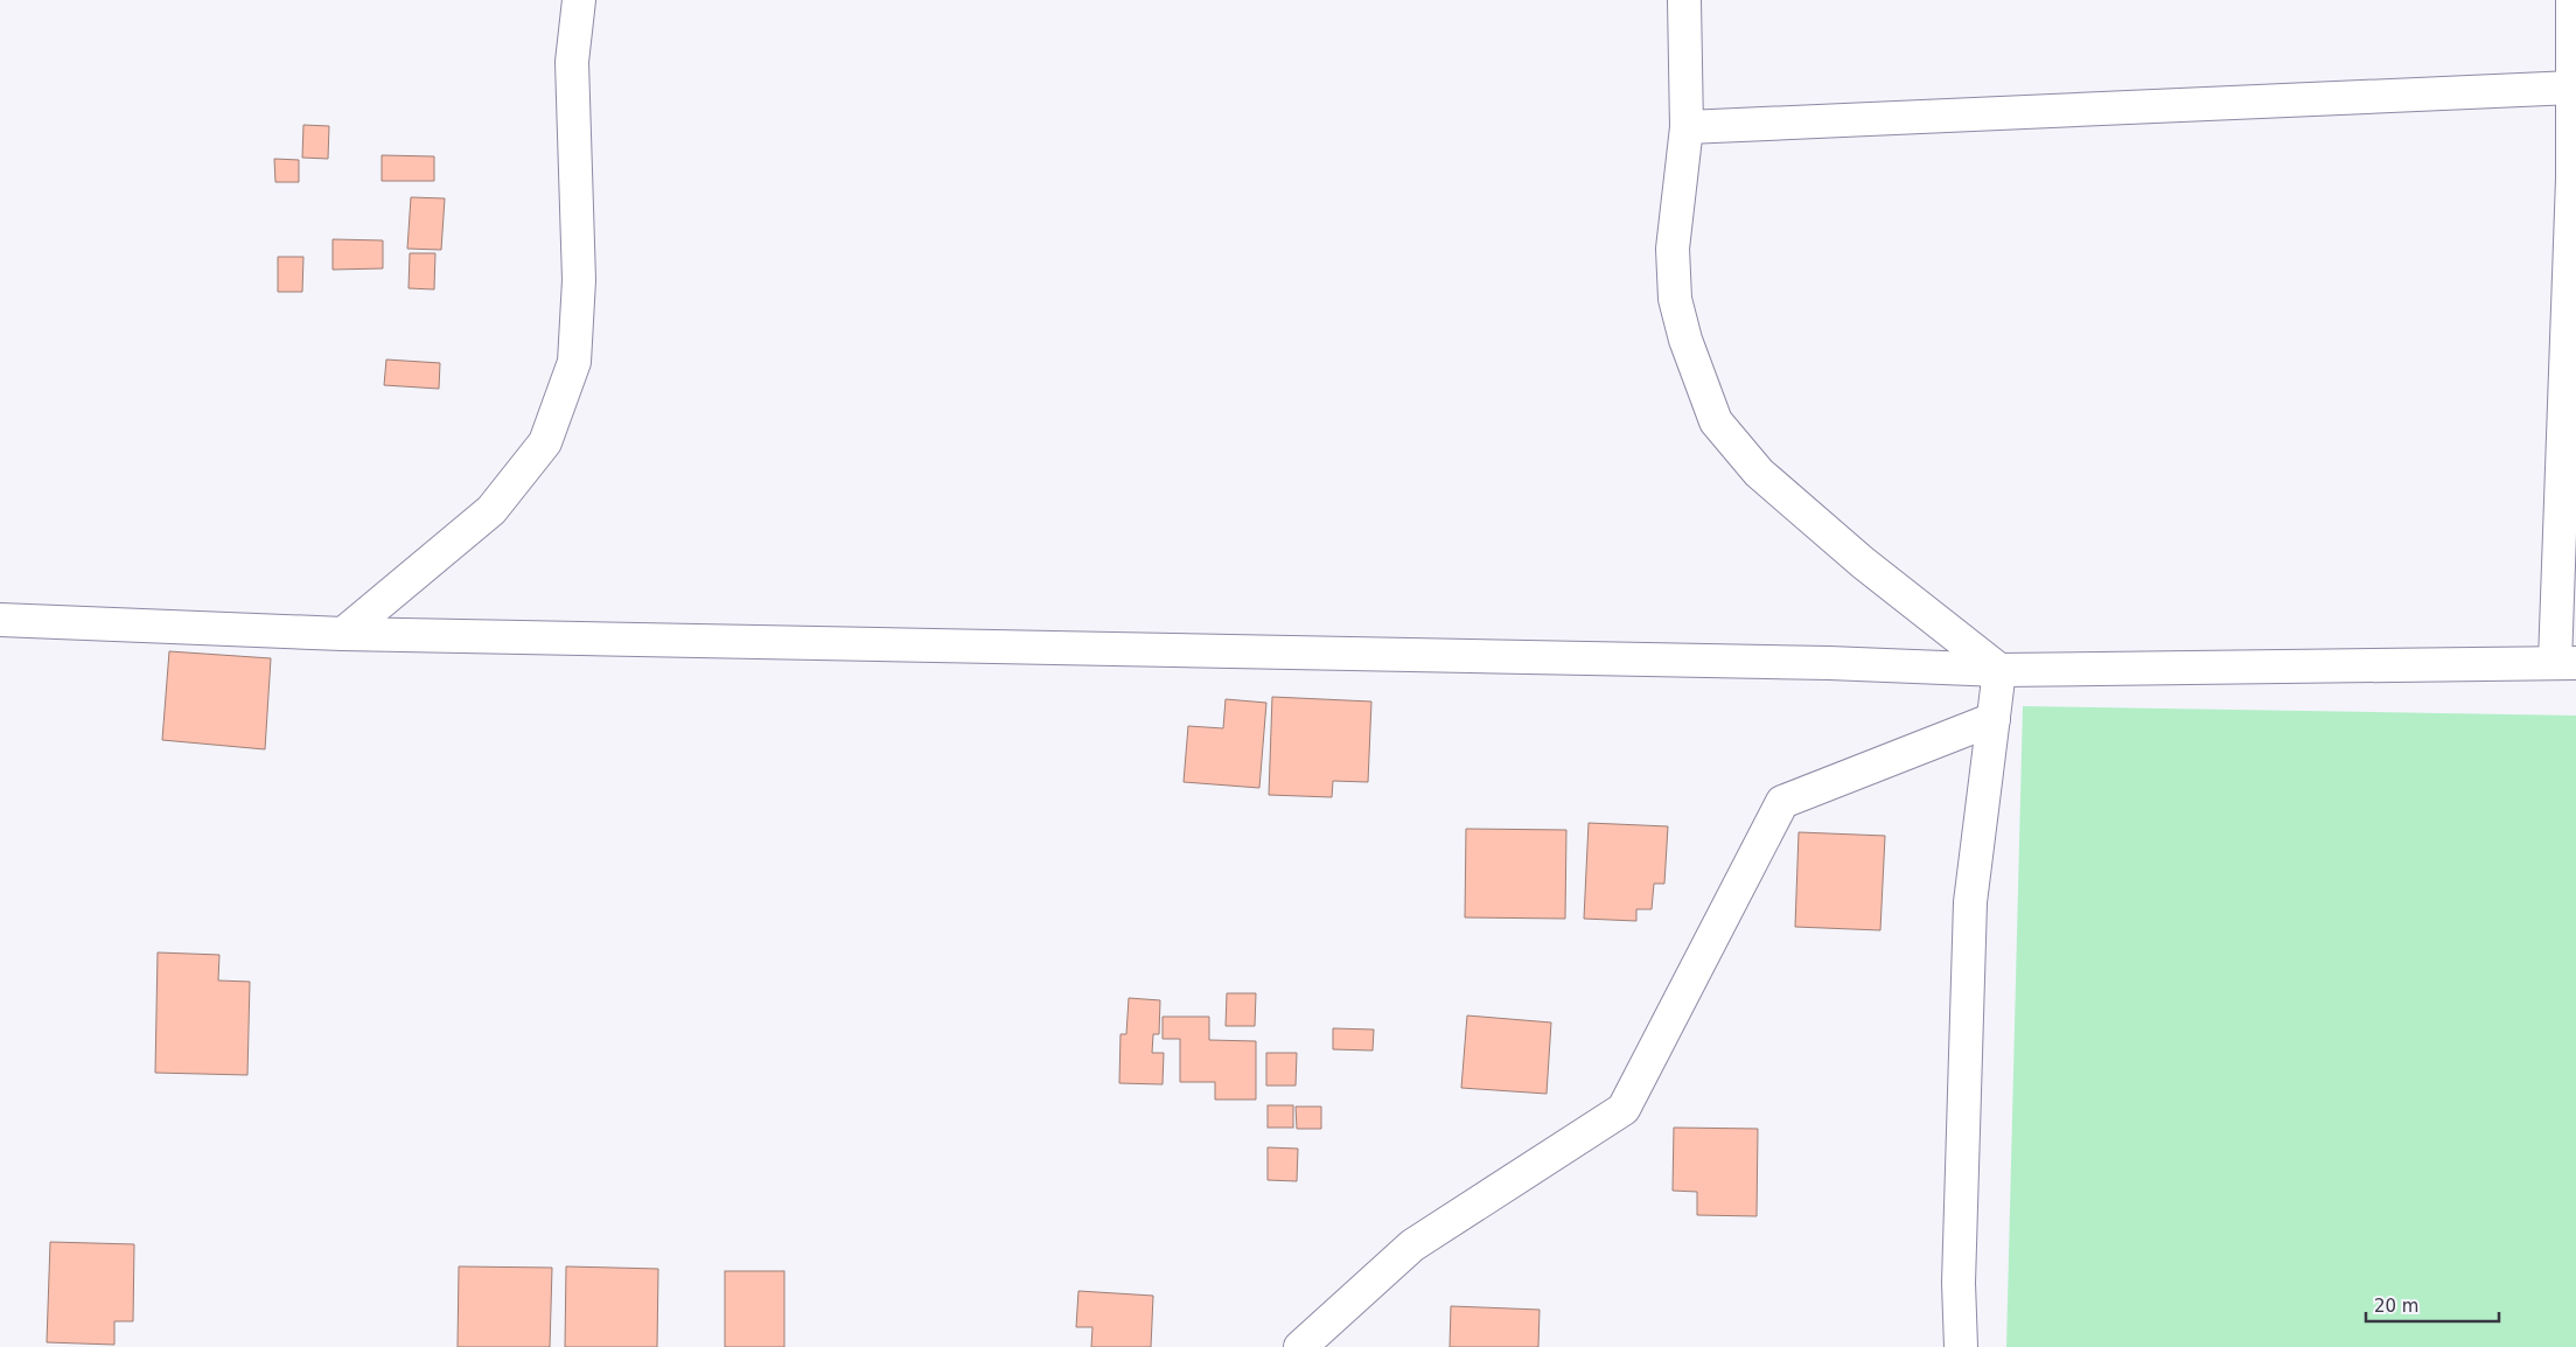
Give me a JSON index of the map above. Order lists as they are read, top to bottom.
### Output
{
  "scale_bar": "20 m"
}
